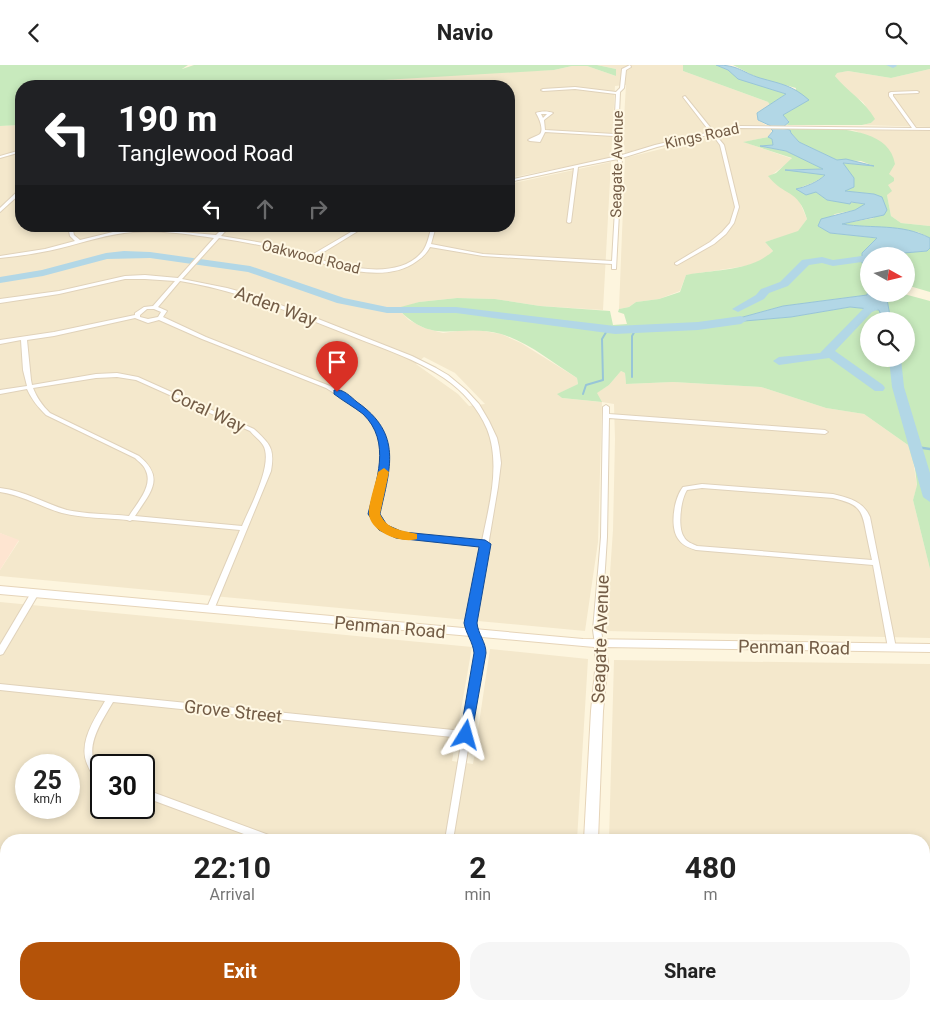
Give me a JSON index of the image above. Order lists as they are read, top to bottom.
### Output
{
  "streets": {
    "street": [
      "Kings Road",
      "Seagate Avenue",
      "Oakwood Road",
      "Arden Way",
      "Coral Way",
      "Penman Road",
      "Grove Street"
    ]
  },
  "crossings": [
    ["Kings Road", "Seagate Avenue"],
    ["Seagate Avenue", "Oakwood Road"],
    ["Seagate Avenue", "Penman Road"],
    ["Arden Way", "Penman Road"],
    ["Arden Way", "Grove Street"],
    ["Coral Way", "Penman Road"]
  ],
  "north": "right",
  "page": {
    "header": "Navio",
    "turn": ["190 m", "Tanglewood Road"],
    "speed": "25 km/h",
    "limit": "30",
    "eta": [
      "22:10",
      "Arrival",
      "2",
      "min",
      "480",
      "m"
    ],
    "buttons": ["Exit", "Share"]
  }
}
